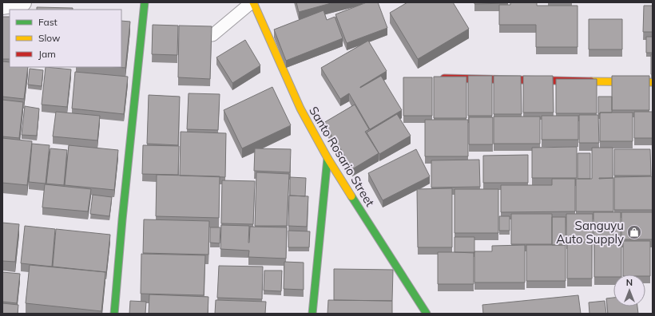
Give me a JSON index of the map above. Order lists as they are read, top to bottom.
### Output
{
  "streets": {
    "street": ["Santo Rosario Street"]
  },
  "places": {
    "shop": ["Sanguyu Auto Supply"]
  },
  "legend": ["Fast", "Slow", "Jam"],
  "north": "top"
}
